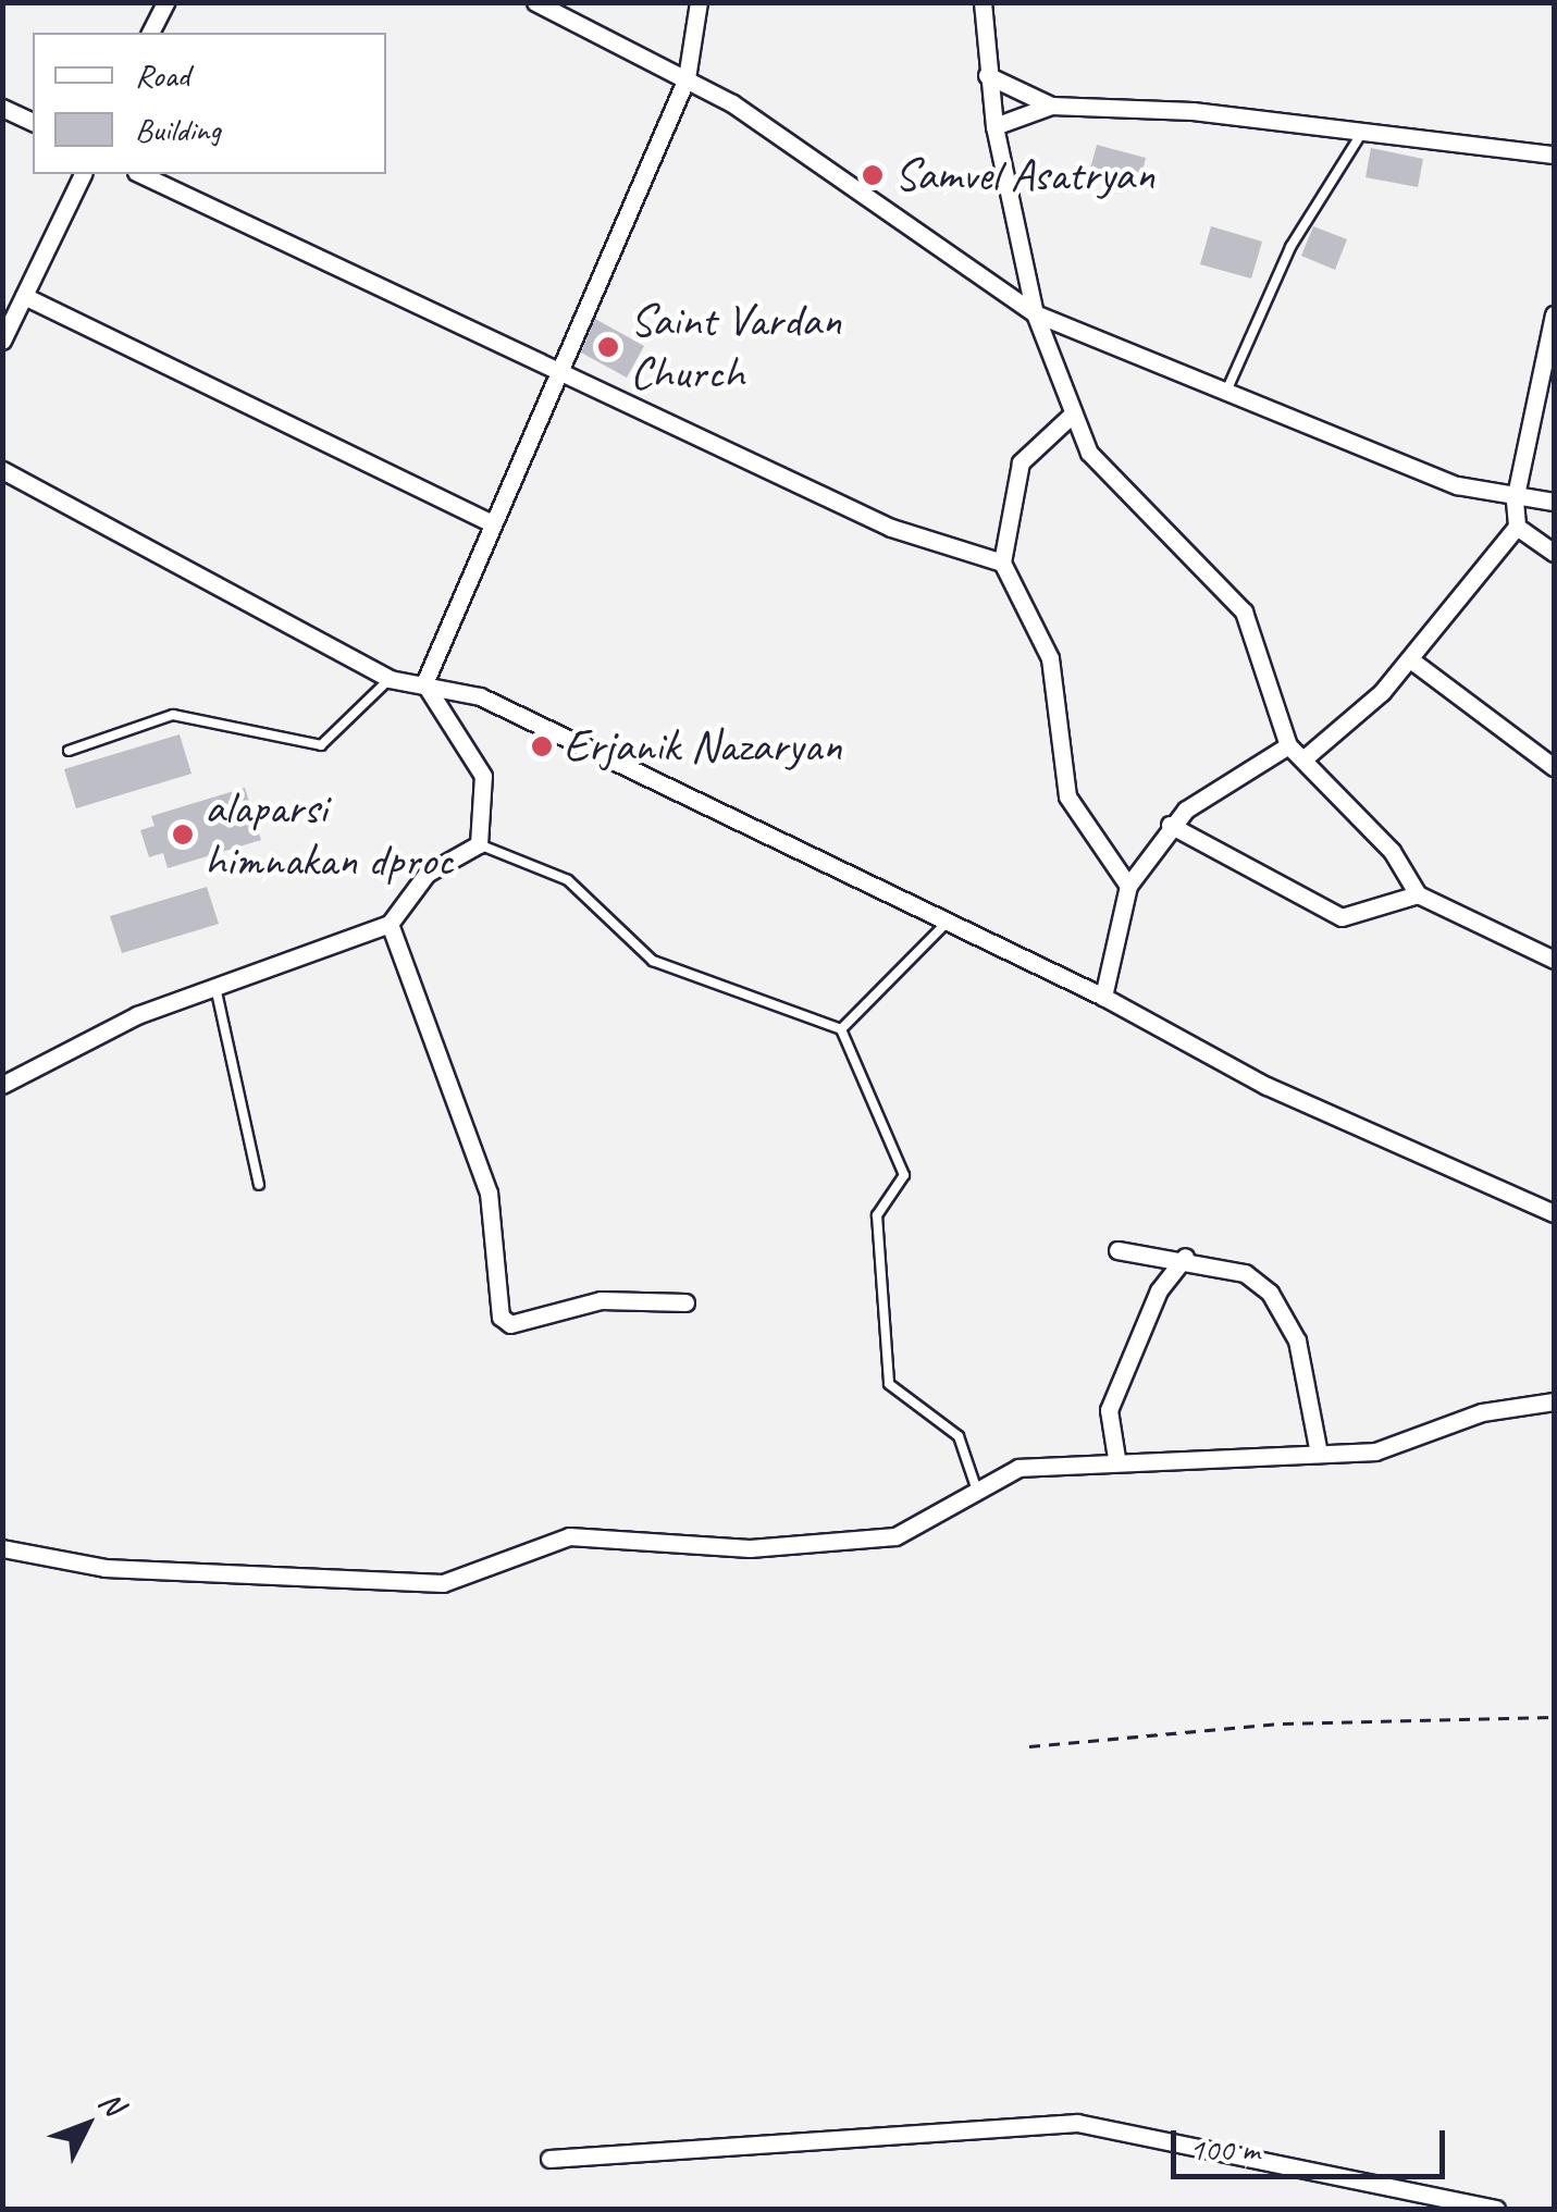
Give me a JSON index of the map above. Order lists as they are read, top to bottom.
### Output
{
  "places": [
    "Samvel Asatryan",
    "Saint Vardan Church",
    "Erjanik Nazaryan",
    "alaparsi himnakan dproc"
  ],
  "legend": ["Road", "Building"],
  "scale_bar": "100 m",
  "north": "top right"
}
